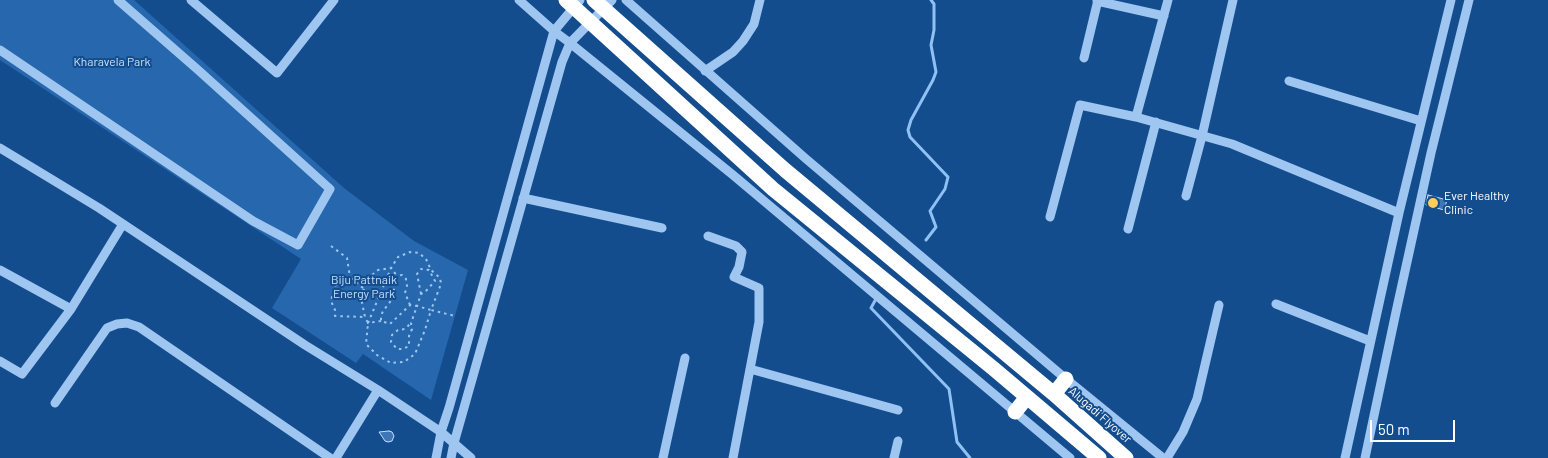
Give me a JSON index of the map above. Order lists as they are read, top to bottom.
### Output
{
  "streets": {
    "highway": ["Alugadi Flyover"]
  },
  "parks": ["Kharavela Park", "Biju Pattnaik Energy Park"],
  "places": ["Ever Healthy Clinic"],
  "scale_bar": "50 m"
}
